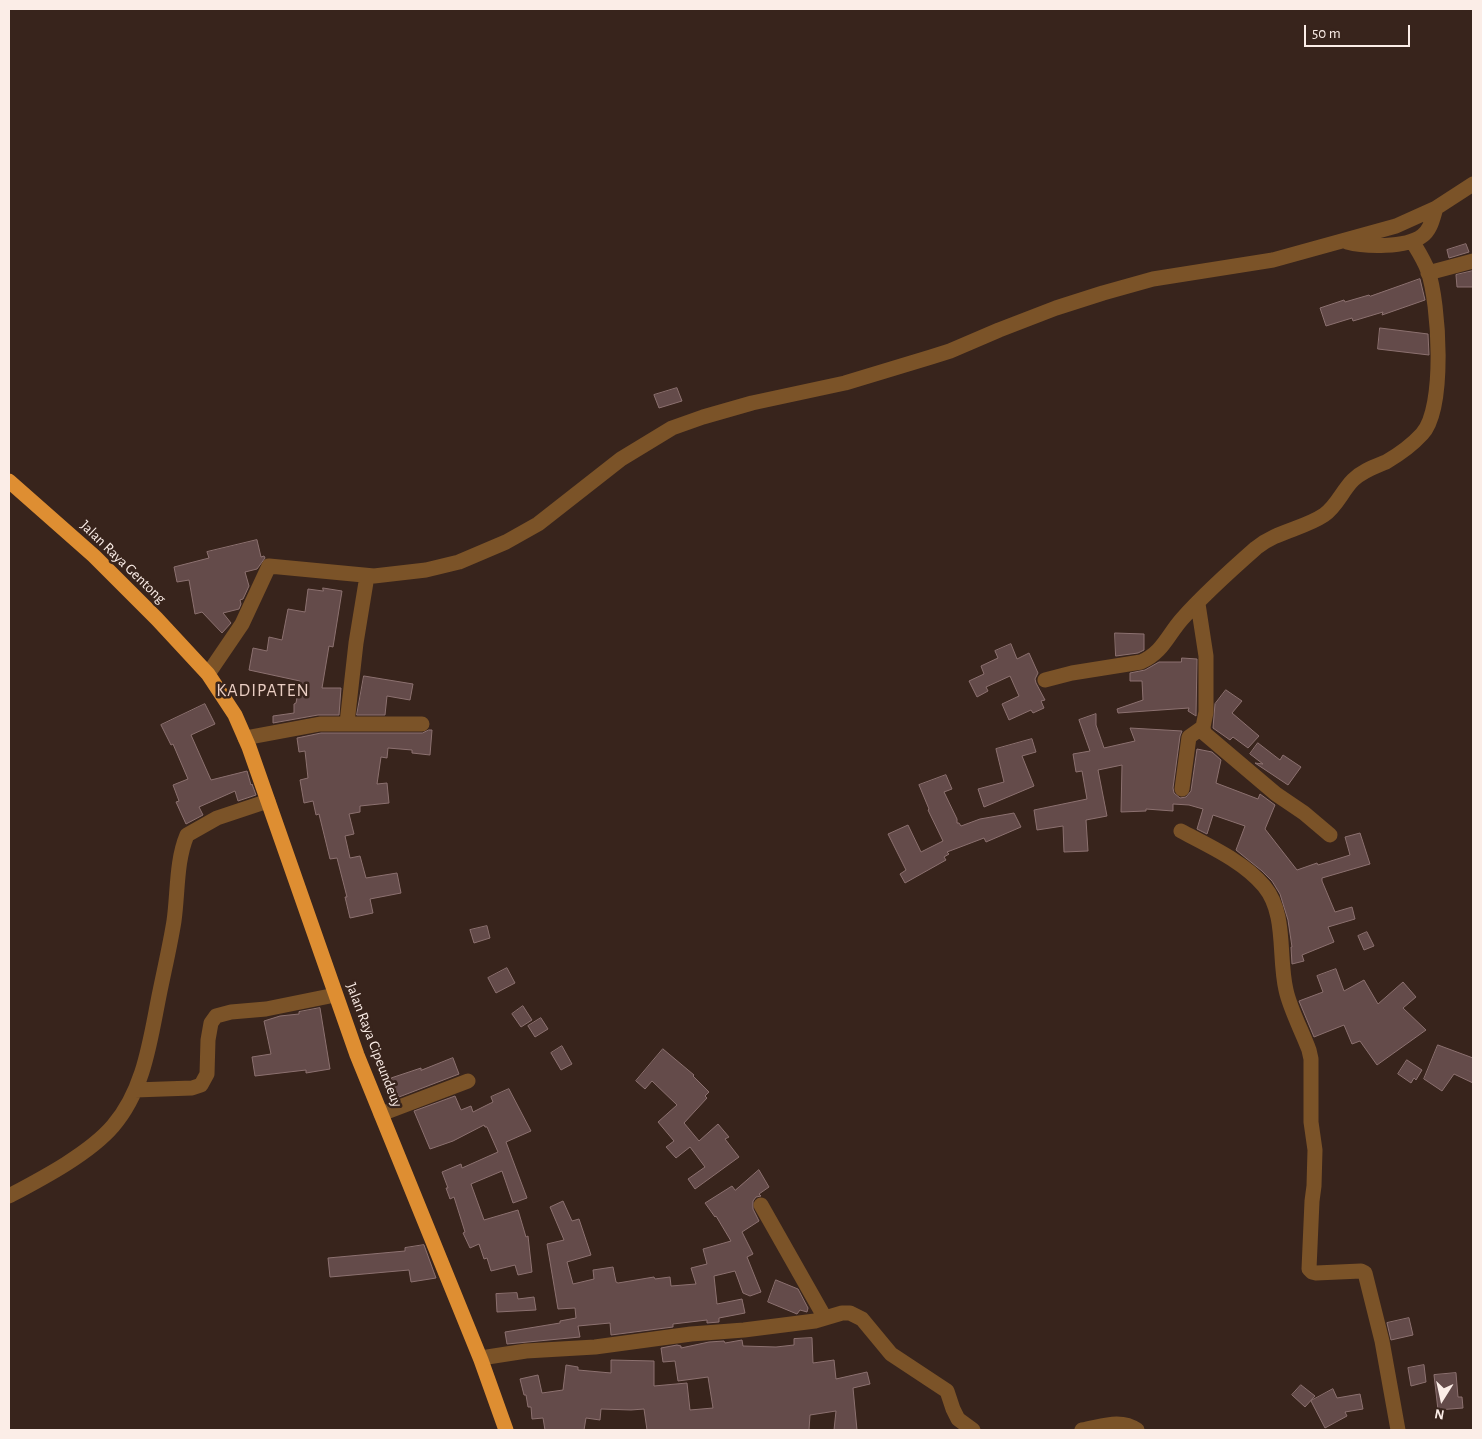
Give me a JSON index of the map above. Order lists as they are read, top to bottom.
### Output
{
  "streets": {
    "highway": ["Jalan Raya Gentong", "Jalan Raya Cipeundeuy"]
  },
  "crossings": [
    ["Jalan Raya Gentong", "Jalan Raya Cipeundeuy"]
  ],
  "districts": ["KADIPATEN"],
  "scale_bar": "50 m",
  "north": "bottom"
}
